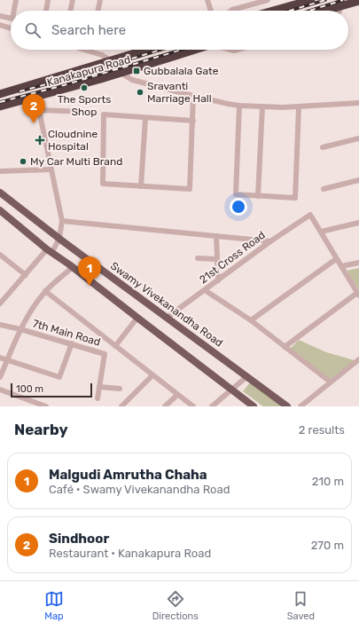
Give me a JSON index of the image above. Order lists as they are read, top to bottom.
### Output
{
  "streets": {
    "highway": ["Kanakapura Road"],
    "main road": ["Swamy Vivekanandha Road"],
    "street": ["21st Cross Road", "7th Main Road"]
  },
  "crossings": [
    ["21st Cross Road", "Swamy Vivekanandha Road"]
  ],
  "places": {
    "transit": ["Gubbalala Gate"],
    "other": ["The Sports Shop", "Sravanti Marriage Hall", "My Car Multi Brand"],
    "health": ["Cloudnine Hospital"]
  },
  "scale_bar": "100 m",
  "page": {
    "search": "Search here",
    "pins": ["2", "1"],
    "scale": "100 m",
    "heading": ["Nearby", "2 results"],
    "list": [
      {
        "mark": "1",
        "name": "Malgudi Amrutha Chaha",
        "note": "Café · Swamy Vivekanandha Road",
        "value": "210 m"
      },
      {
        "mark": "2",
        "name": "Sindhoor",
        "note": "Restaurant · Kanakapura Road",
        "value": "270 m"
      }
    ],
    "nav": ["Map", "Directions", "Saved"]
  }
}
